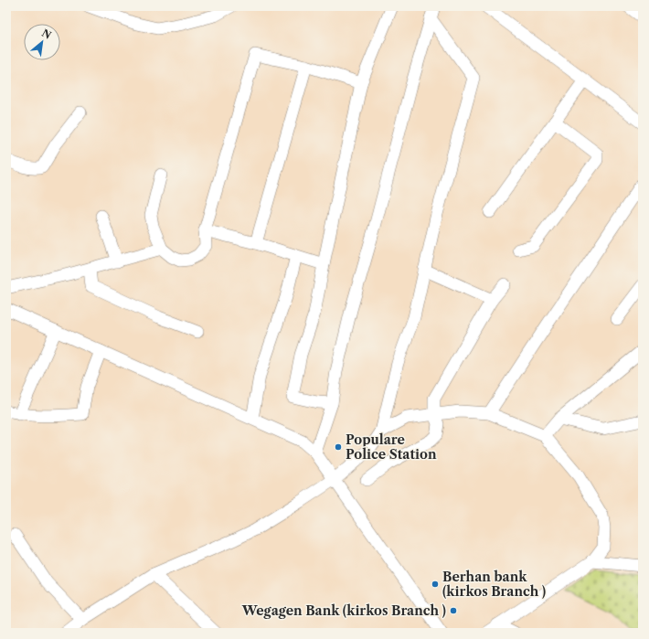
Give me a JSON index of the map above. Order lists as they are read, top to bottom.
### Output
{
  "places": ["Populare Police Station", "Berhan bank (kirkos Branch )", "Wegagen Bank (kirkos Branch )"],
  "north": "top right"
}
